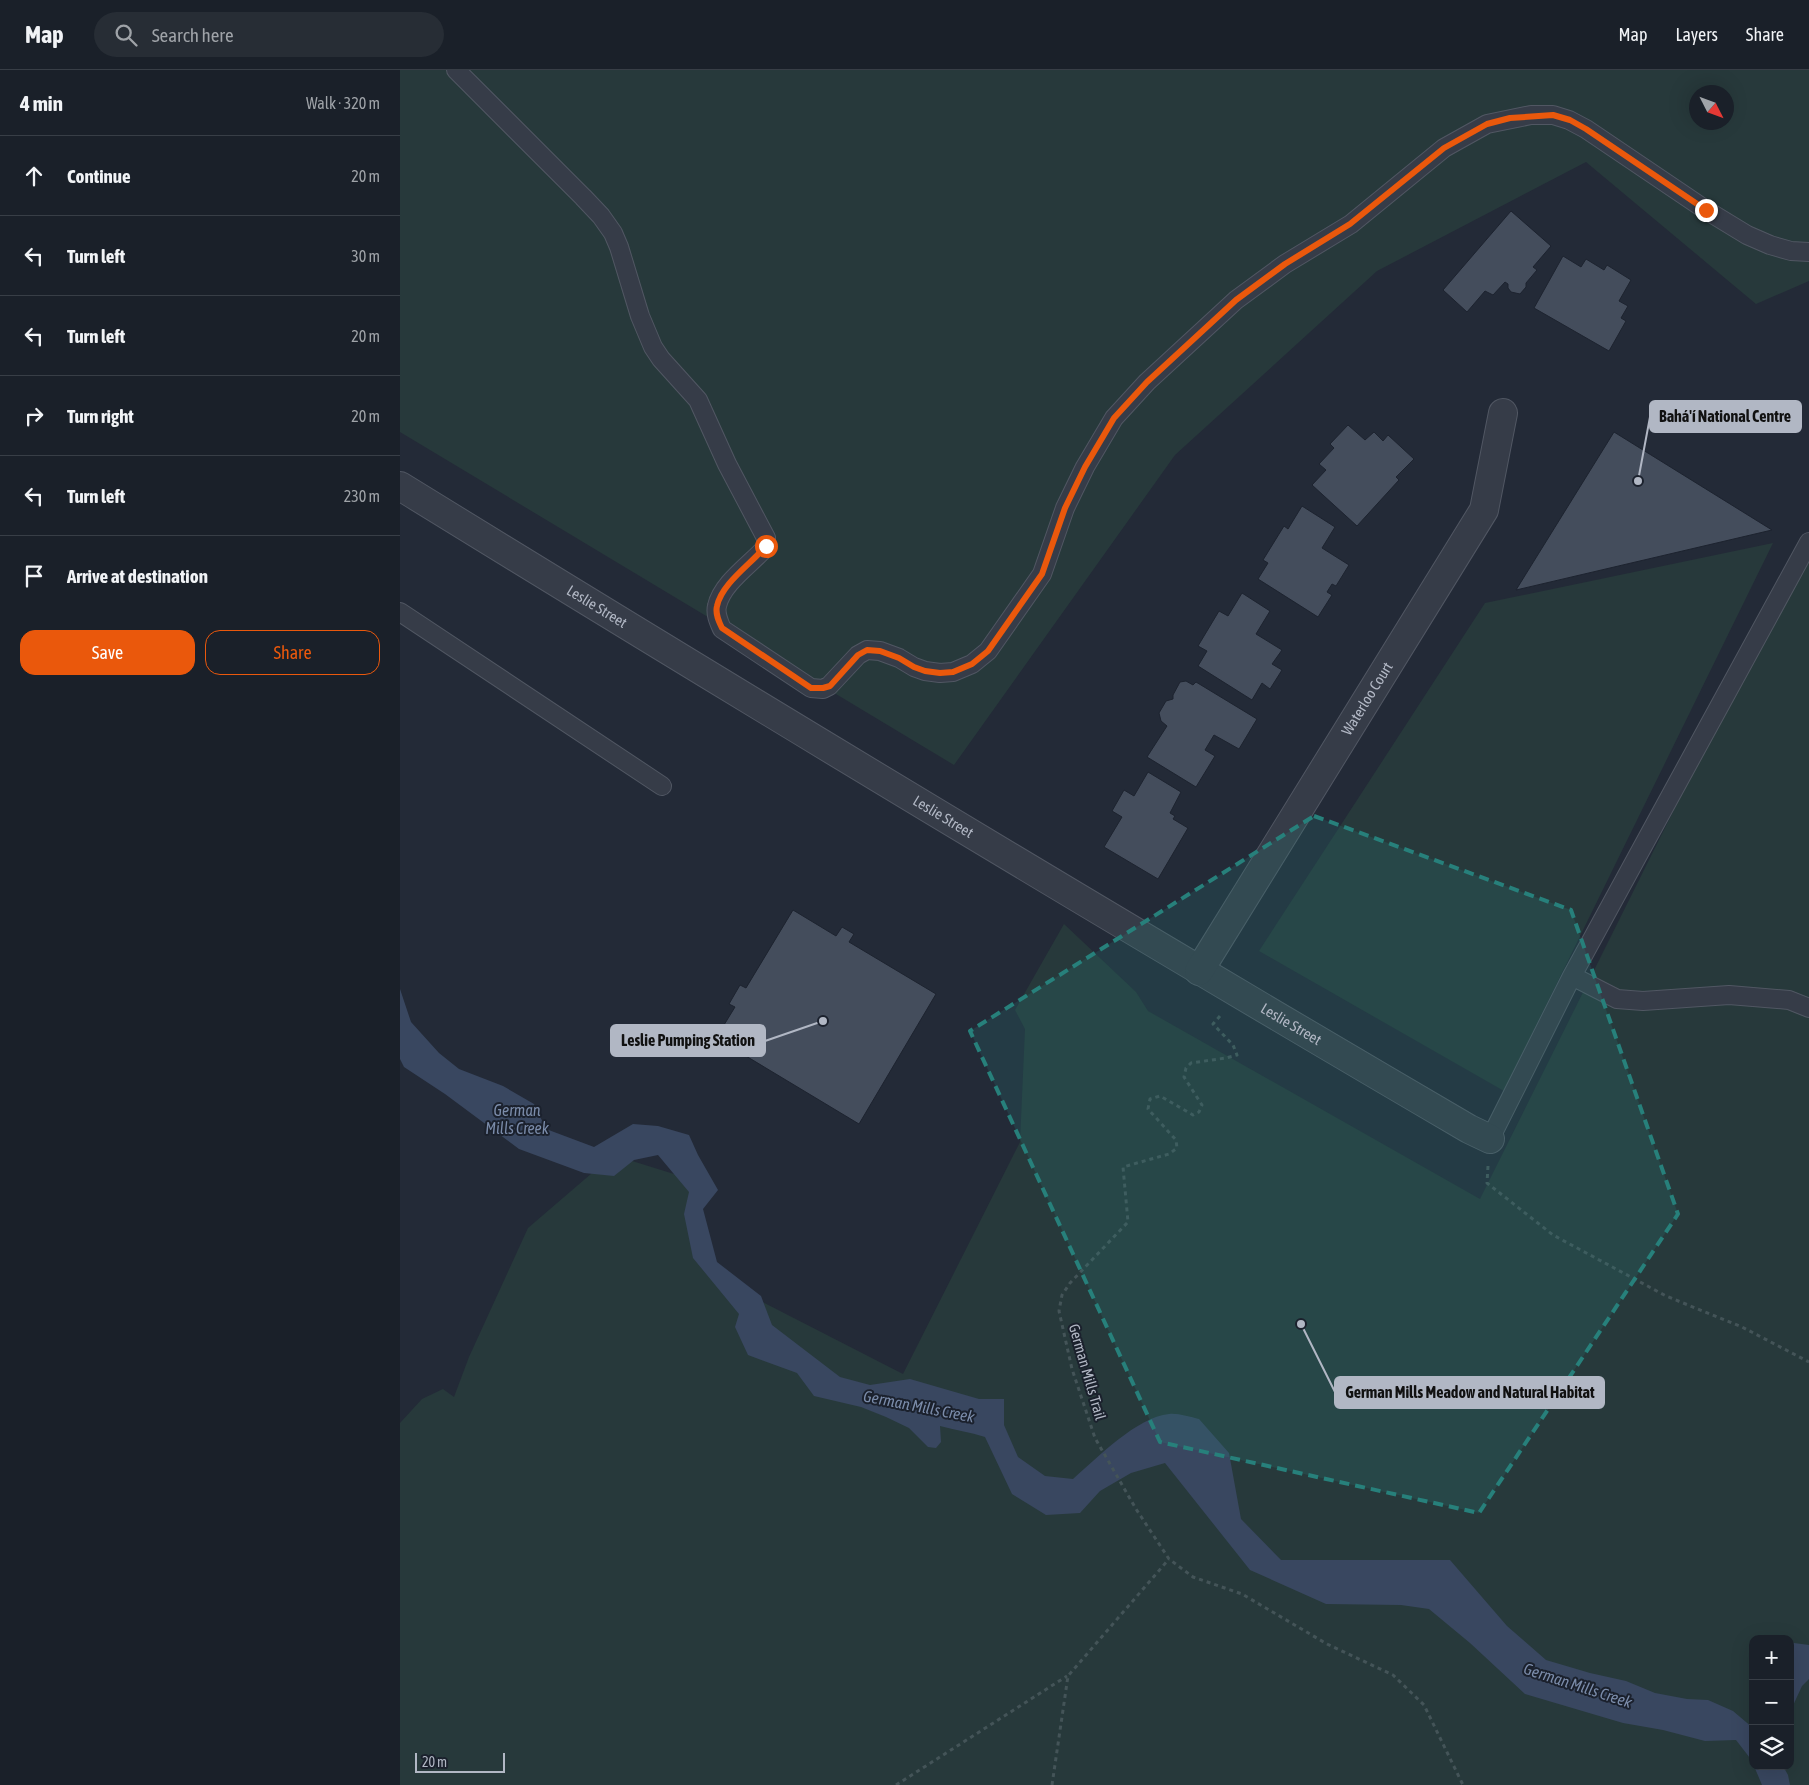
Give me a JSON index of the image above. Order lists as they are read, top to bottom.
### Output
{
  "streets": {
    "street": ["Leslie Street", "Waterloo Court"],
    "path": ["German Mills Trail"]
  },
  "crossings": [
    ["Leslie Street", "Waterloo Court"],
    ["Leslie Street", "German Mills Trail"]
  ],
  "water": ["German Mills Creek"],
  "places": ["Bahá'í National Centre", "Leslie Pumping Station", "German Mills Meadow and Natural Habitat"],
  "scale_bar": "20 m",
  "north": "bottom right",
  "page": {
    "header": "Map",
    "search": "Search here",
    "nav": ["Map", "Layers", "Share"],
    "heading": ["4 min", "Walk · 320 m"],
    "list": [
      ["Continue", "20 m"],
      ["Turn left", "30 m"],
      ["Turn left", "20 m"],
      ["Turn right", "20 m"],
      ["Turn left", "230 m"],
      "Arrive at destination"
    ],
    "buttons": ["Save", "Share"],
    "map_buttons": ["+", "−"],
    "scale": "20 m"
  }
}
